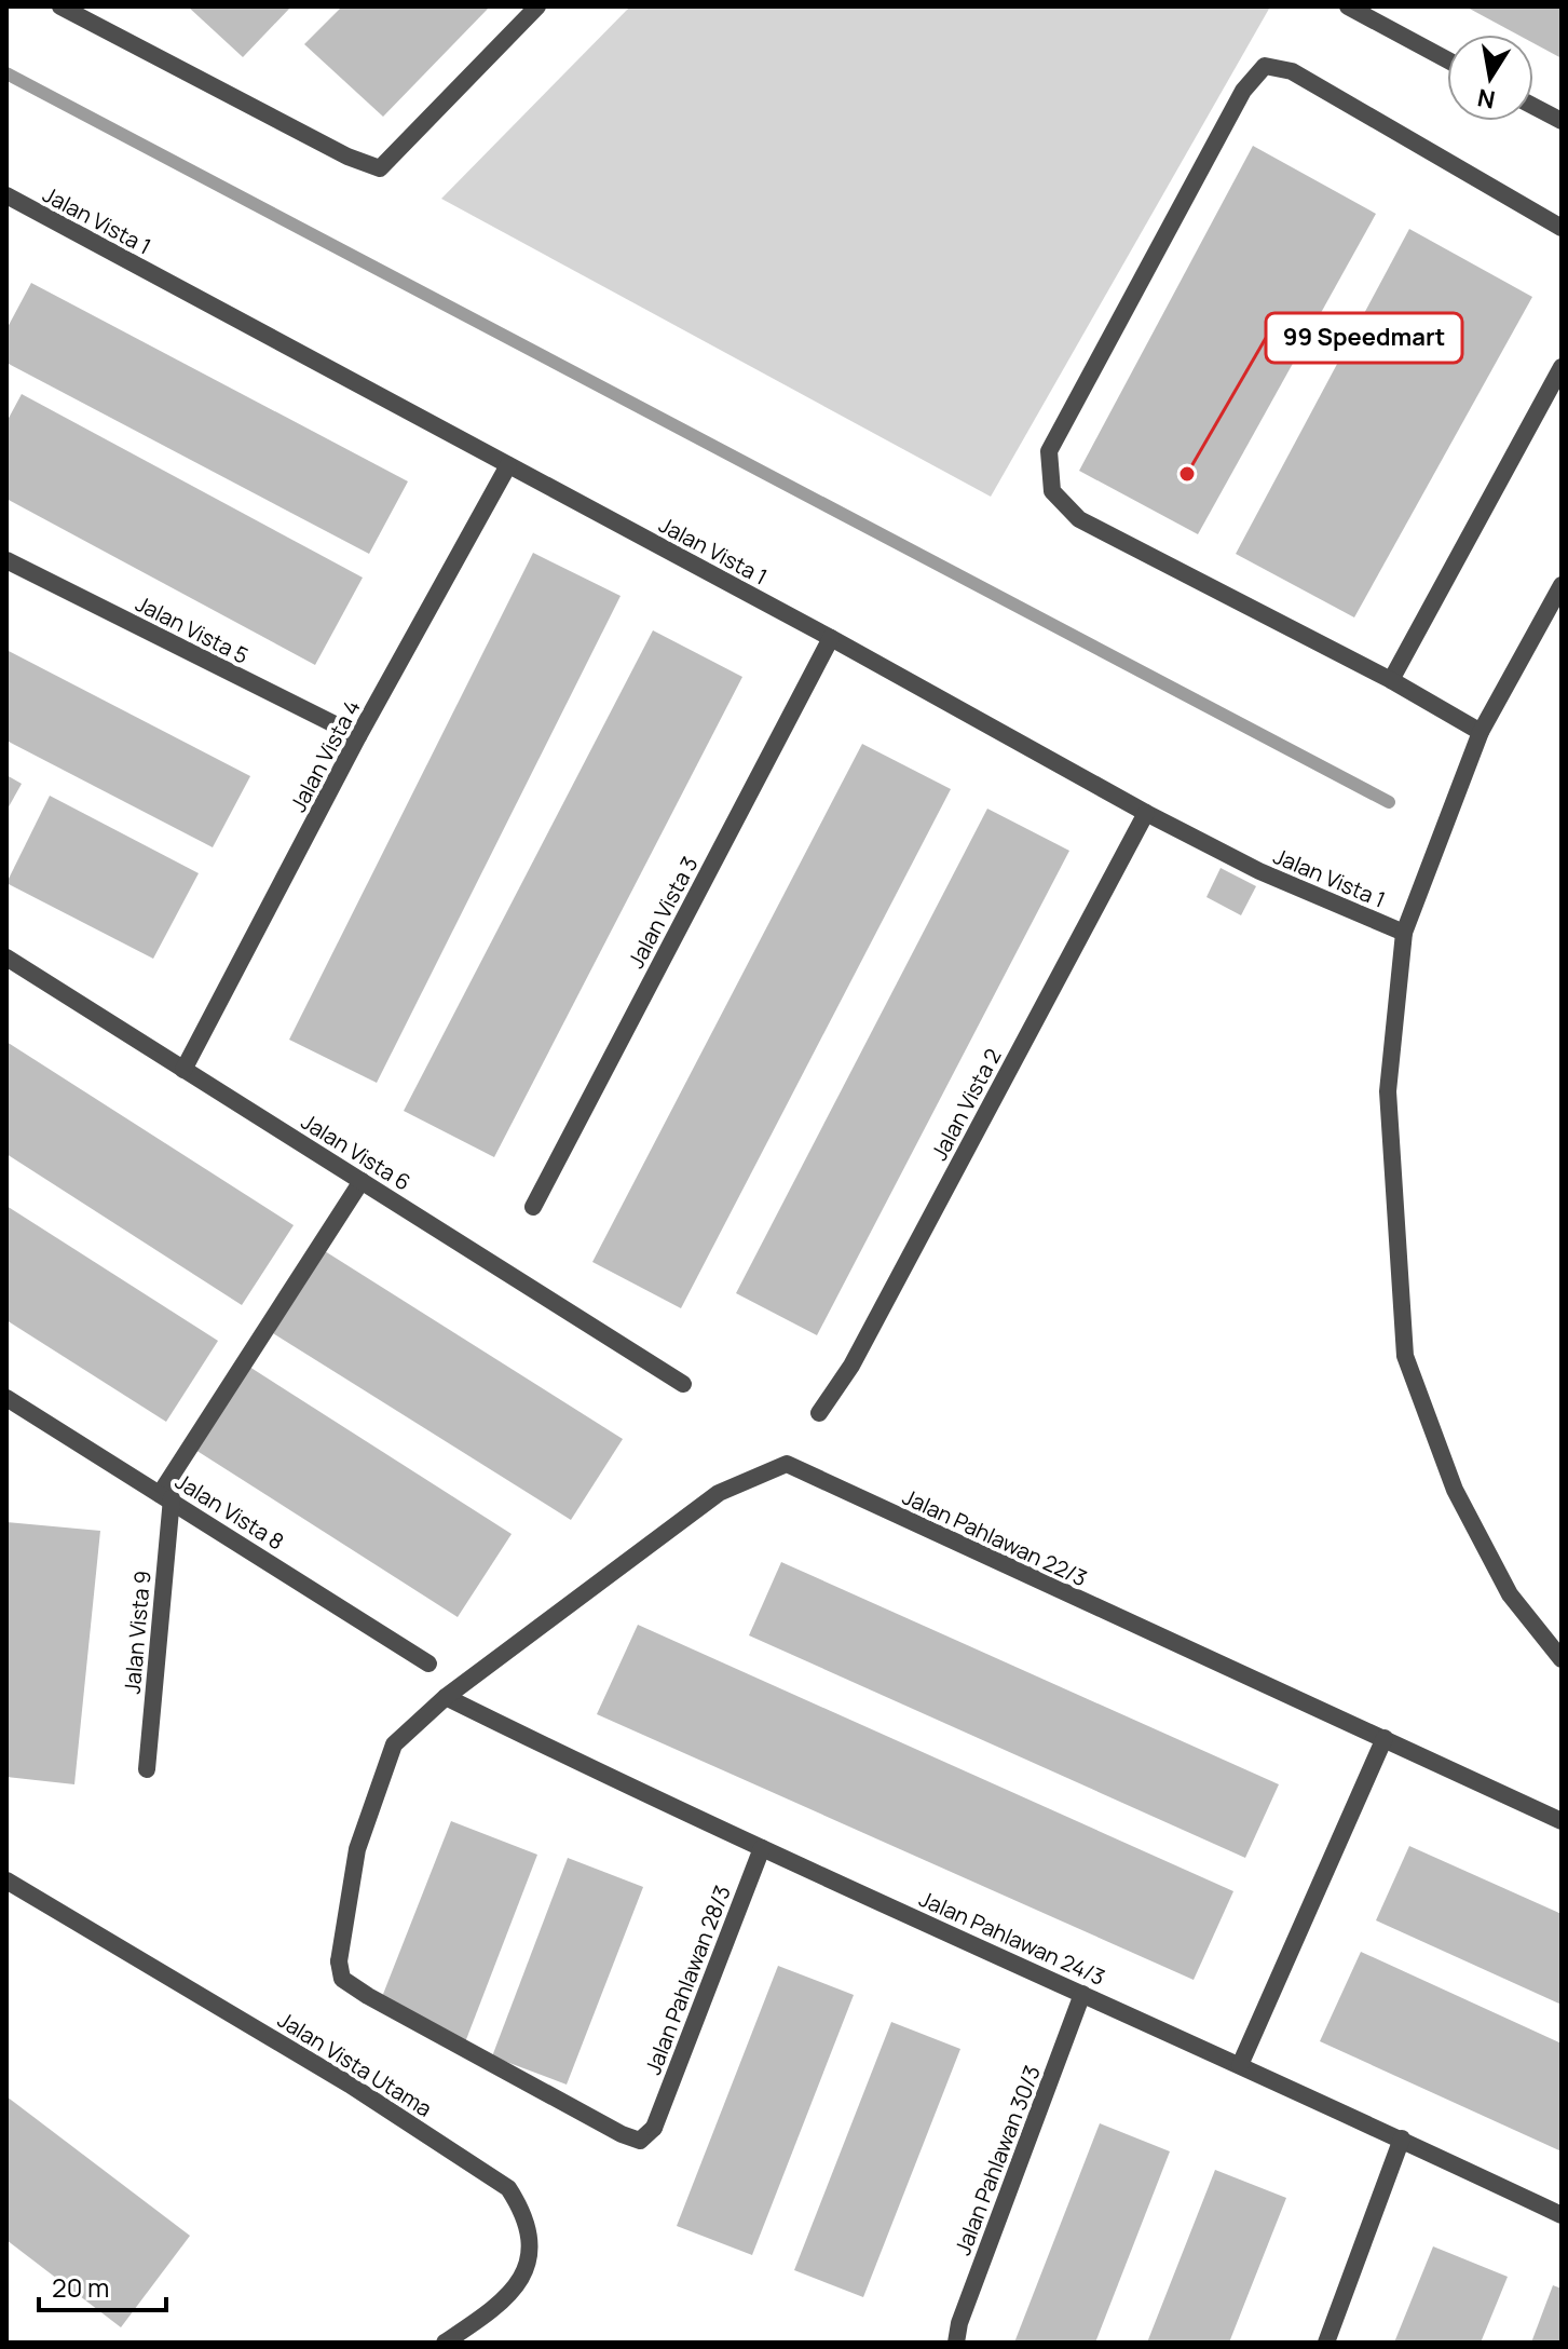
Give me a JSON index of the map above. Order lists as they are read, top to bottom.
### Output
{
  "streets": {
    "street": [
      "Jalan Vista 1",
      "Jalan Vista 5",
      "Jalan Vista 4",
      "Jalan Vista 3",
      "Jalan Vista 2",
      "Jalan Vista 6",
      "Jalan Vista 8",
      "Jalan Pahlawan 22/3",
      "Jalan Vista 9",
      "Jalan Pahlawan 24/3",
      "Jalan Pahlawan 28/3",
      "Jalan Vista Utama",
      "Jalan Pahlawan 30/3"
    ]
  },
  "crossings": [
    ["Jalan Vista 1", "Jalan Vista 4"],
    ["Jalan Vista 1", "Jalan Vista 3"],
    ["Jalan Vista 1", "Jalan Vista 2"],
    ["Jalan Vista 5", "Jalan Vista 4"],
    ["Jalan Vista 4", "Jalan Vista 6"],
    ["Jalan Vista 8", "Jalan Vista 9"],
    ["Jalan Pahlawan 22/3", "Jalan Pahlawan 24/3"],
    ["Jalan Pahlawan 22/3", "Jalan Pahlawan 28/3"],
    ["Jalan Pahlawan 24/3", "Jalan Pahlawan 28/3"],
    ["Jalan Pahlawan 24/3", "Jalan Pahlawan 30/3"]
  ],
  "places": ["99 Speedmart"],
  "scale_bar": "20 m",
  "north": "bottom"
}
